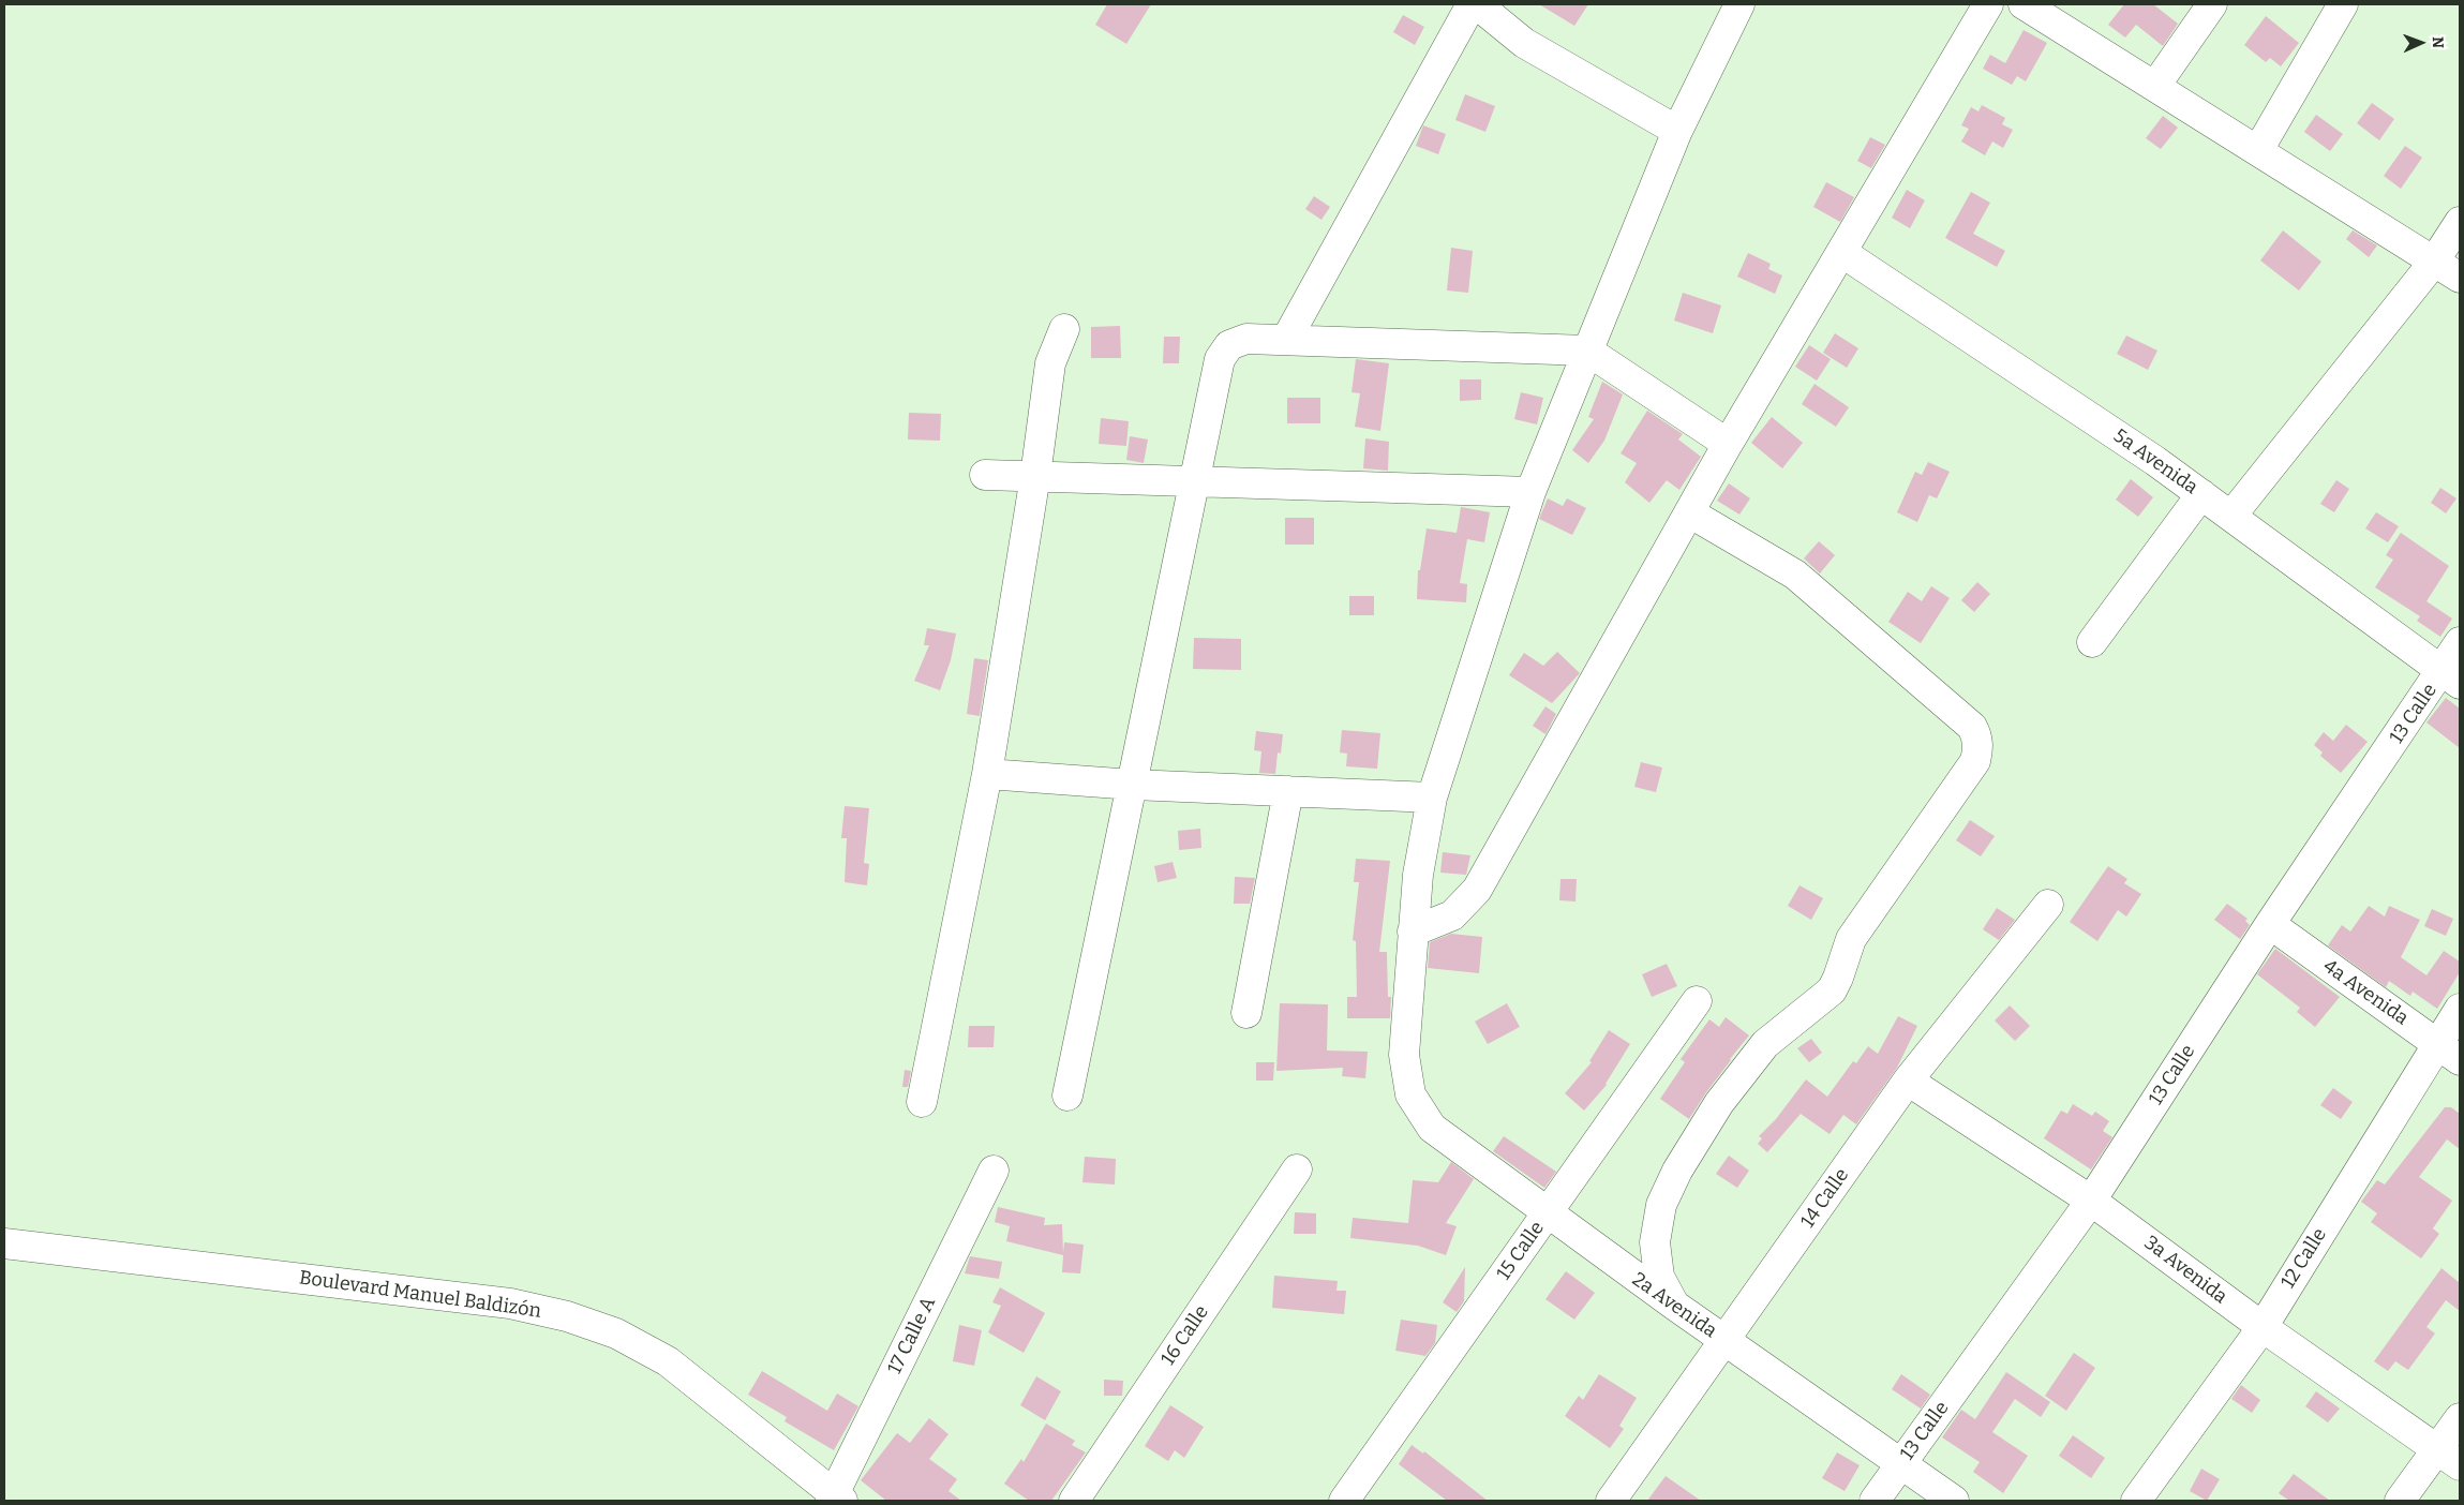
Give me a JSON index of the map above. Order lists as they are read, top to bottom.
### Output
{
  "streets": {
    "street": [
      "5a Avenida",
      "13 Calle",
      "4a Avenida",
      "14 Calle",
      "15 Calle",
      "12 Calle",
      "3a Avenida",
      "Boulevard Manuel Baldizón",
      "2a Avenida",
      "17 Calle A",
      "16 Calle"
    ]
  },
  "crossings": [
    ["5a Avenida", "13 Calle"],
    ["13 Calle", "4a Avenida"],
    ["13 Calle", "3a Avenida"],
    ["13 Calle", "2a Avenida"],
    ["4a Avenida", "12 Calle"],
    ["14 Calle", "3a Avenida"],
    ["14 Calle", "2a Avenida"],
    ["15 Calle", "2a Avenida"],
    ["12 Calle", "3a Avenida"],
    ["Boulevard Manuel Baldizón", "17 Calle A"]
  ],
  "north": "right"
}
